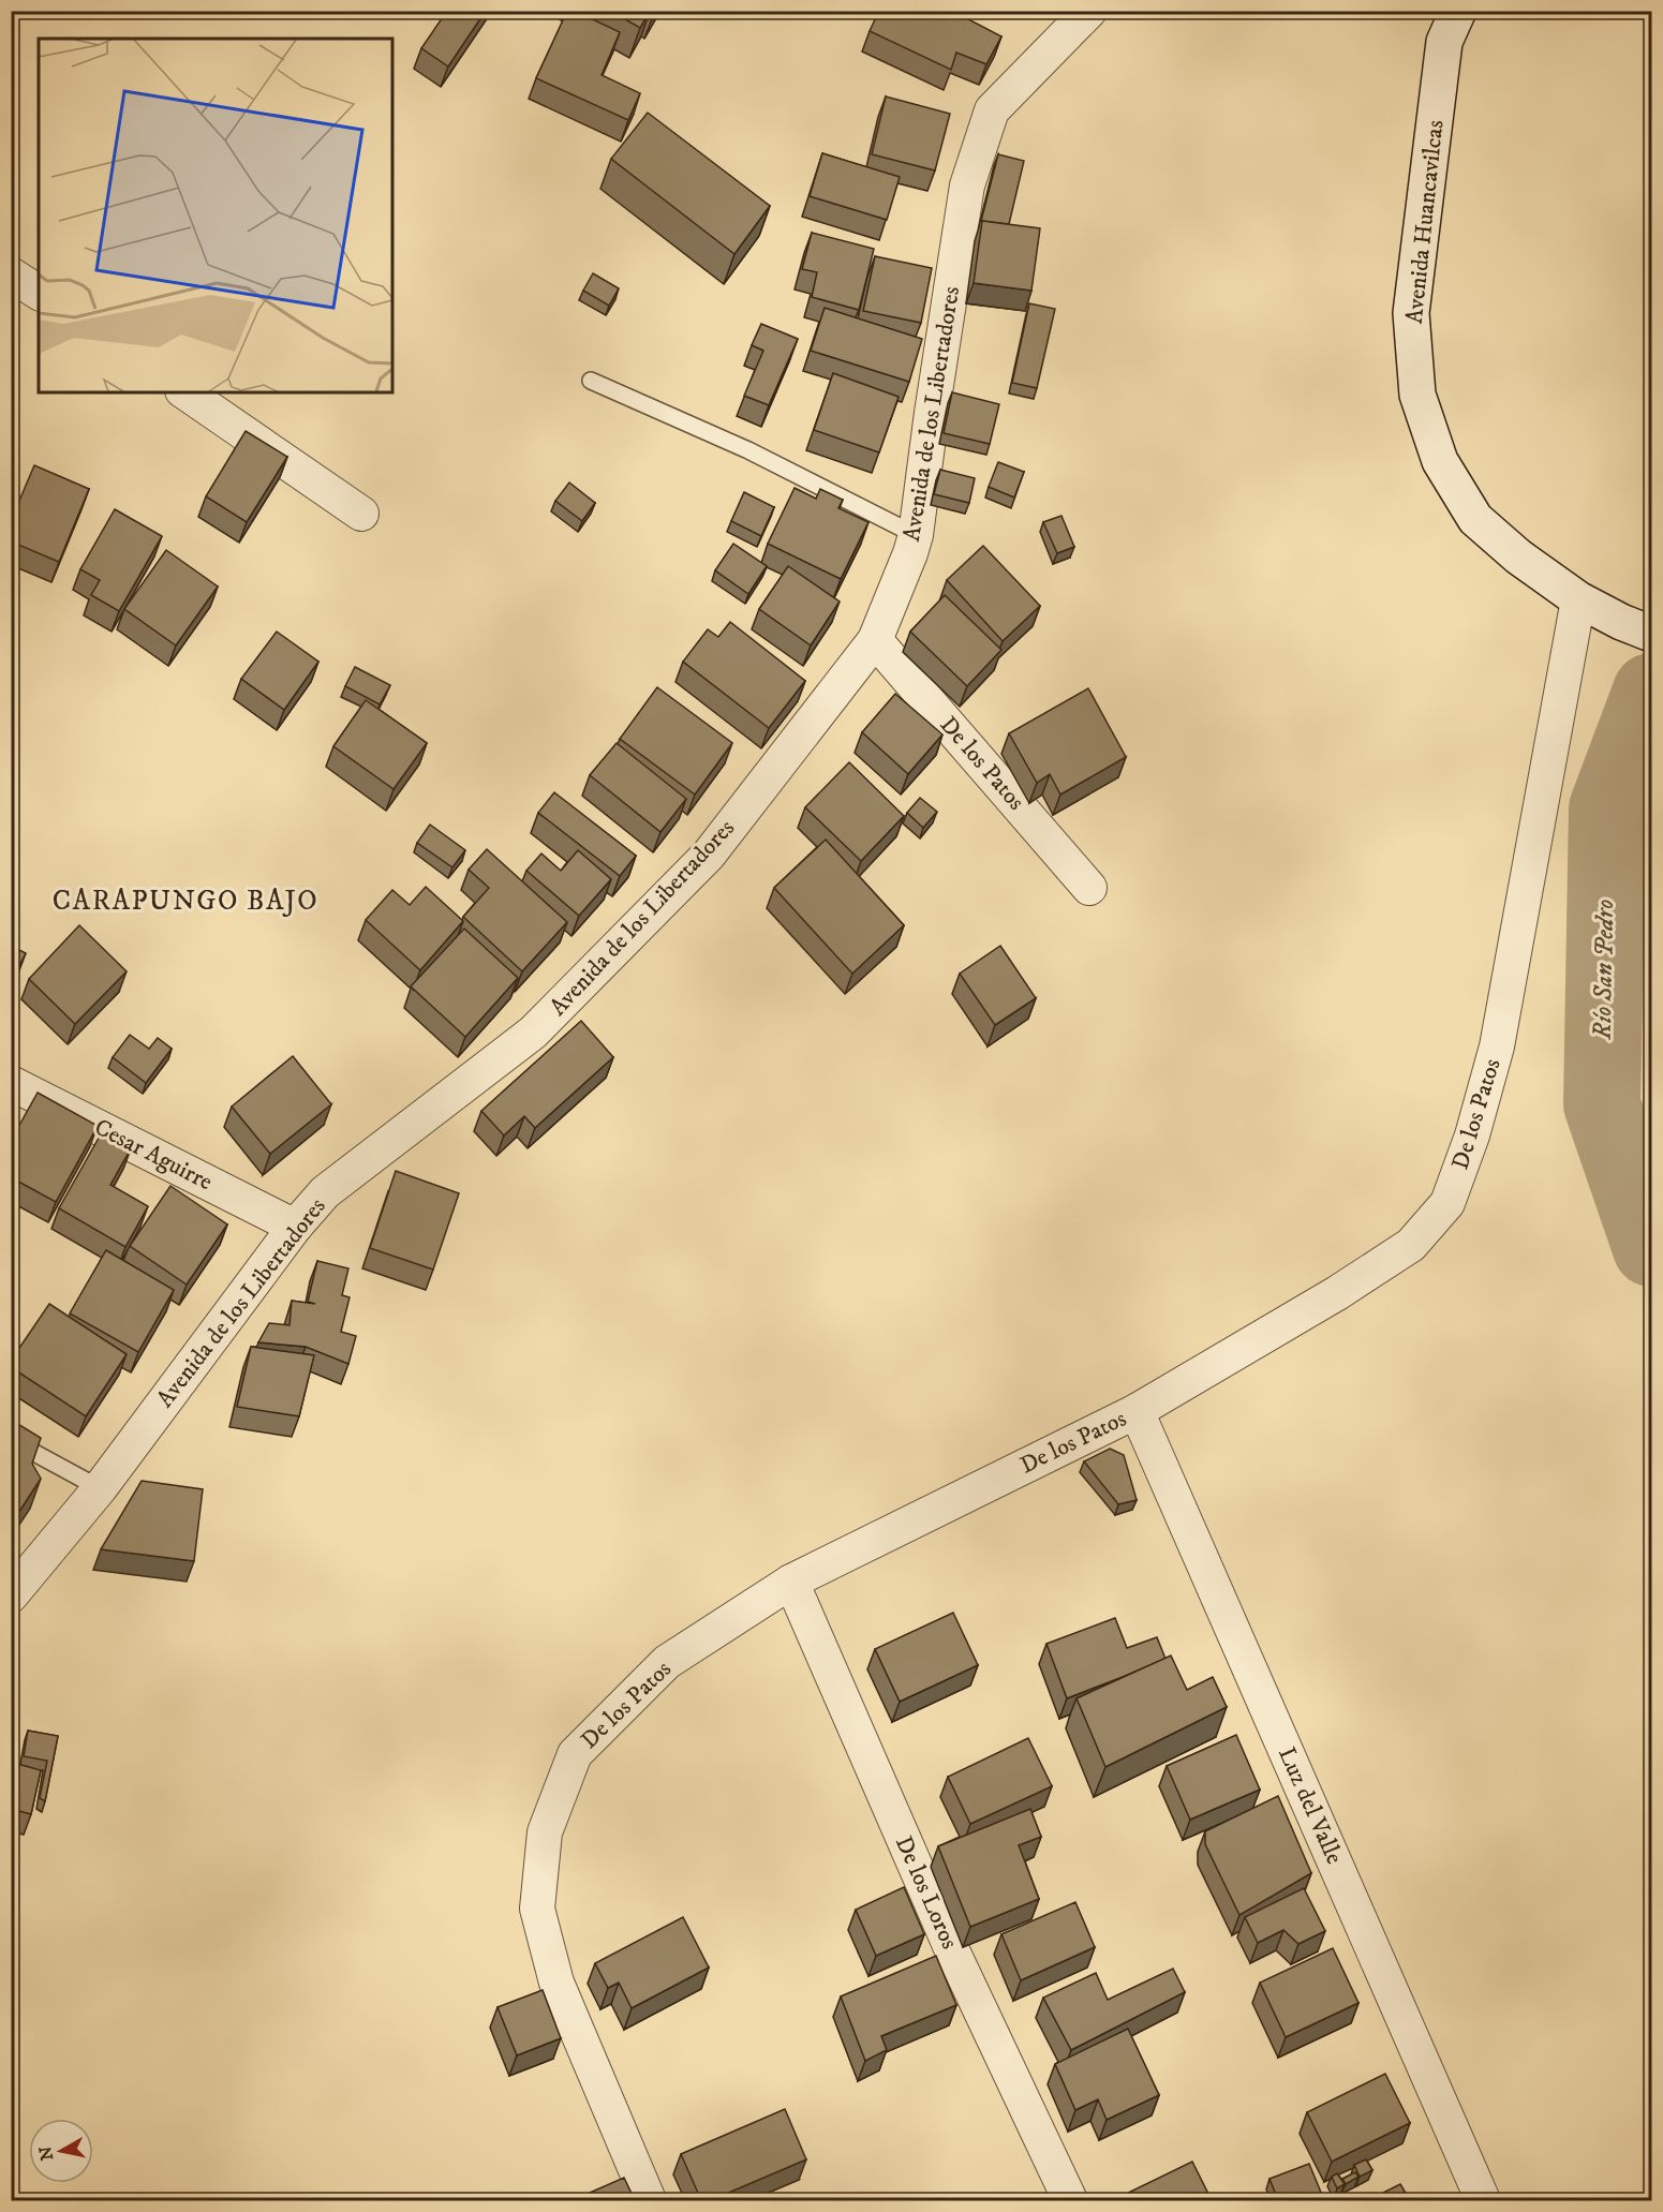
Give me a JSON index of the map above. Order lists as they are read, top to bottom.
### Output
{
  "streets": {
    "street": [
      "Avenida Huancavilcas",
      "Avenida de los Libertadores",
      "De los Patos",
      "Cesar Aguirre",
      "Luz del Valle",
      "De los Loros"
    ]
  },
  "crossings": [
    ["Avenida Huancavilcas", "De los Patos"],
    ["Avenida de los Libertadores", "De los Patos"],
    ["Avenida de los Libertadores", "Cesar Aguirre"],
    ["De los Patos", "Luz del Valle"],
    ["De los Patos", "De los Loros"]
  ],
  "districts": ["CARAPUNGO BAJO"],
  "water": ["Río San Pedro"],
  "north": "left"
}
